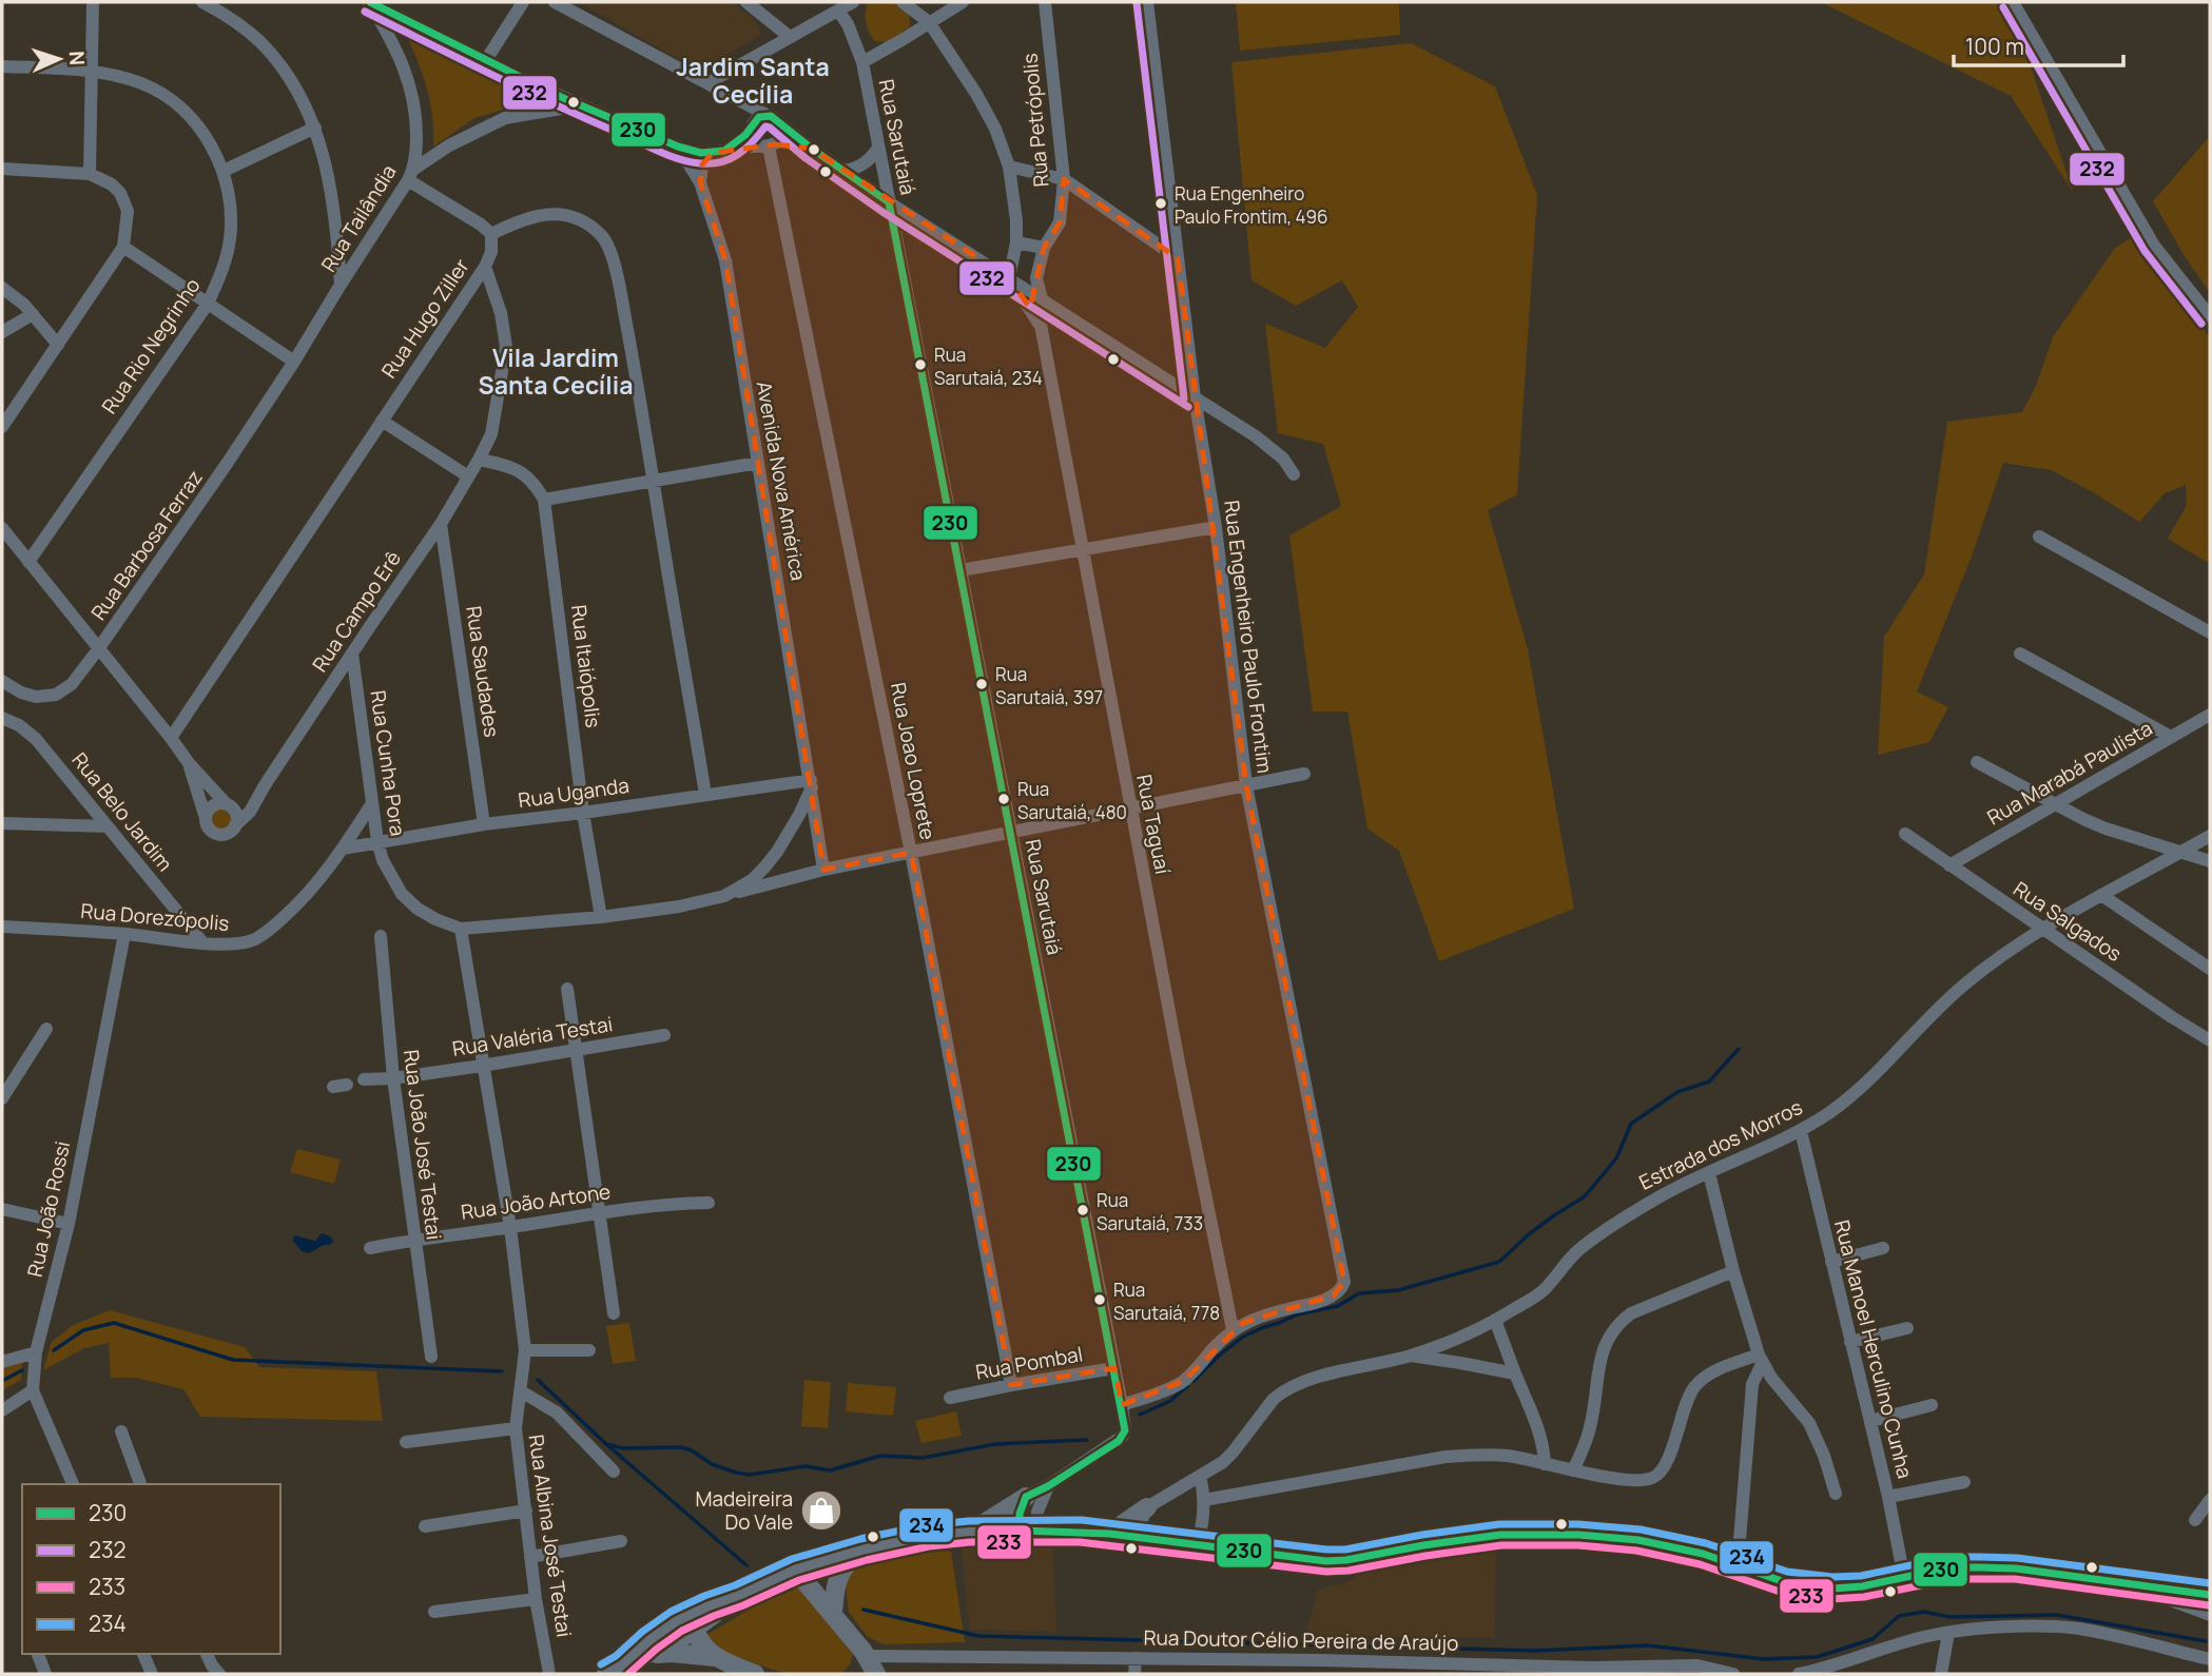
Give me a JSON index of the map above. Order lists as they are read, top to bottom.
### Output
{
  "streets": {
    "street": [
      "Rua Petrópolis",
      "Rua Sarutaiá",
      "Rua Tailândia",
      "Rua Hugo Ziller",
      "Rua Rio Negrinho",
      "Avenida Nova América",
      "Rua Barbosa Ferraz",
      "Rua Campo Erê",
      "Rua Engenheiro Paulo Frontim",
      "Rua Itaiópolis",
      "Rua Saudades",
      "Rua Joao Loprete",
      "Rua Cunha Pora",
      "Rua Marabá Paulista",
      "Rua Uganda",
      "Rua Belo Jardim",
      "Rua Taguaí",
      "Rua Dorezópolis",
      "Rua Salgados",
      "Rua Valéria Testai",
      "Rua João José Testai",
      "Estrada dos Morros",
      "Rua João Artone",
      "Rua João Rossi",
      "Rua Manoel Herculino Cunha",
      "Rua Pombal",
      "Rua Albina José Testai",
      "Rua Doutor Célio Pereira de Araújo"
    ]
  },
  "crossings": [
    ["Rua Petrópolis", "Rua Taguaí"],
    ["Rua Sarutaiá", "Rua Pombal"],
    ["Rua Tailândia", "Rua Barbosa Ferraz"],
    ["Rua Hugo Ziller", "Rua Campo Erê"],
    ["Avenida Nova América", "Rua Uganda"],
    ["Rua Campo Erê", "Rua Saudades"],
    ["Rua Campo Erê", "Rua Cunha Pora"],
    ["Rua Engenheiro Paulo Frontim", "Rua Taguaí"],
    ["Rua Itaiópolis", "Rua Uganda"],
    ["Rua Saudades", "Rua Uganda"],
    ["Rua Joao Loprete", "Rua Pombal"],
    ["Rua Cunha Pora", "Rua Uganda"],
    ["Rua Cunha Pora", "Rua Dorezópolis"],
    ["Rua Cunha Pora", "Rua Albina José Testai"],
    ["Rua Marabá Paulista", "Rua Salgados"],
    ["Rua Uganda", "Rua Dorezópolis"],
    ["Rua Belo Jardim", "Rua Dorezópolis"],
    ["Rua Dorezópolis", "Rua João Rossi"],
    ["Rua Salgados", "Estrada dos Morros"],
    ["Rua Valéria Testai", "Rua João José Testai"],
    ["Rua Valéria Testai", "Rua Albina José Testai"],
    ["Rua João José Testai", "Rua João Artone"],
    ["Estrada dos Morros", "Rua Manoel Herculino Cunha"],
    ["Rua João Artone", "Rua Albina José Testai"]
  ],
  "districts": ["Jardim Santa Cecília", "Vila Jardim Santa Cecília"],
  "places": {
    "other": [
      "Rua Engenheiro Paulo Frontim, 496",
      "Rua Sarutaiá, 234",
      "Rua Sarutaiá, 397",
      "Rua Sarutaiá, 480",
      "Rua Sarutaiá, 733",
      "Rua Sarutaiá, 778"
    ],
    "shop": ["Madeireira Do Vale"]
  },
  "lines": [
    "transit line 230",
    "transit line 232",
    "transit line 234",
    "transit line 233"
  ],
  "legend": [
    "230",
    "232",
    "233",
    "234"
  ],
  "scale_bar": "100 m",
  "north": "right"
}
